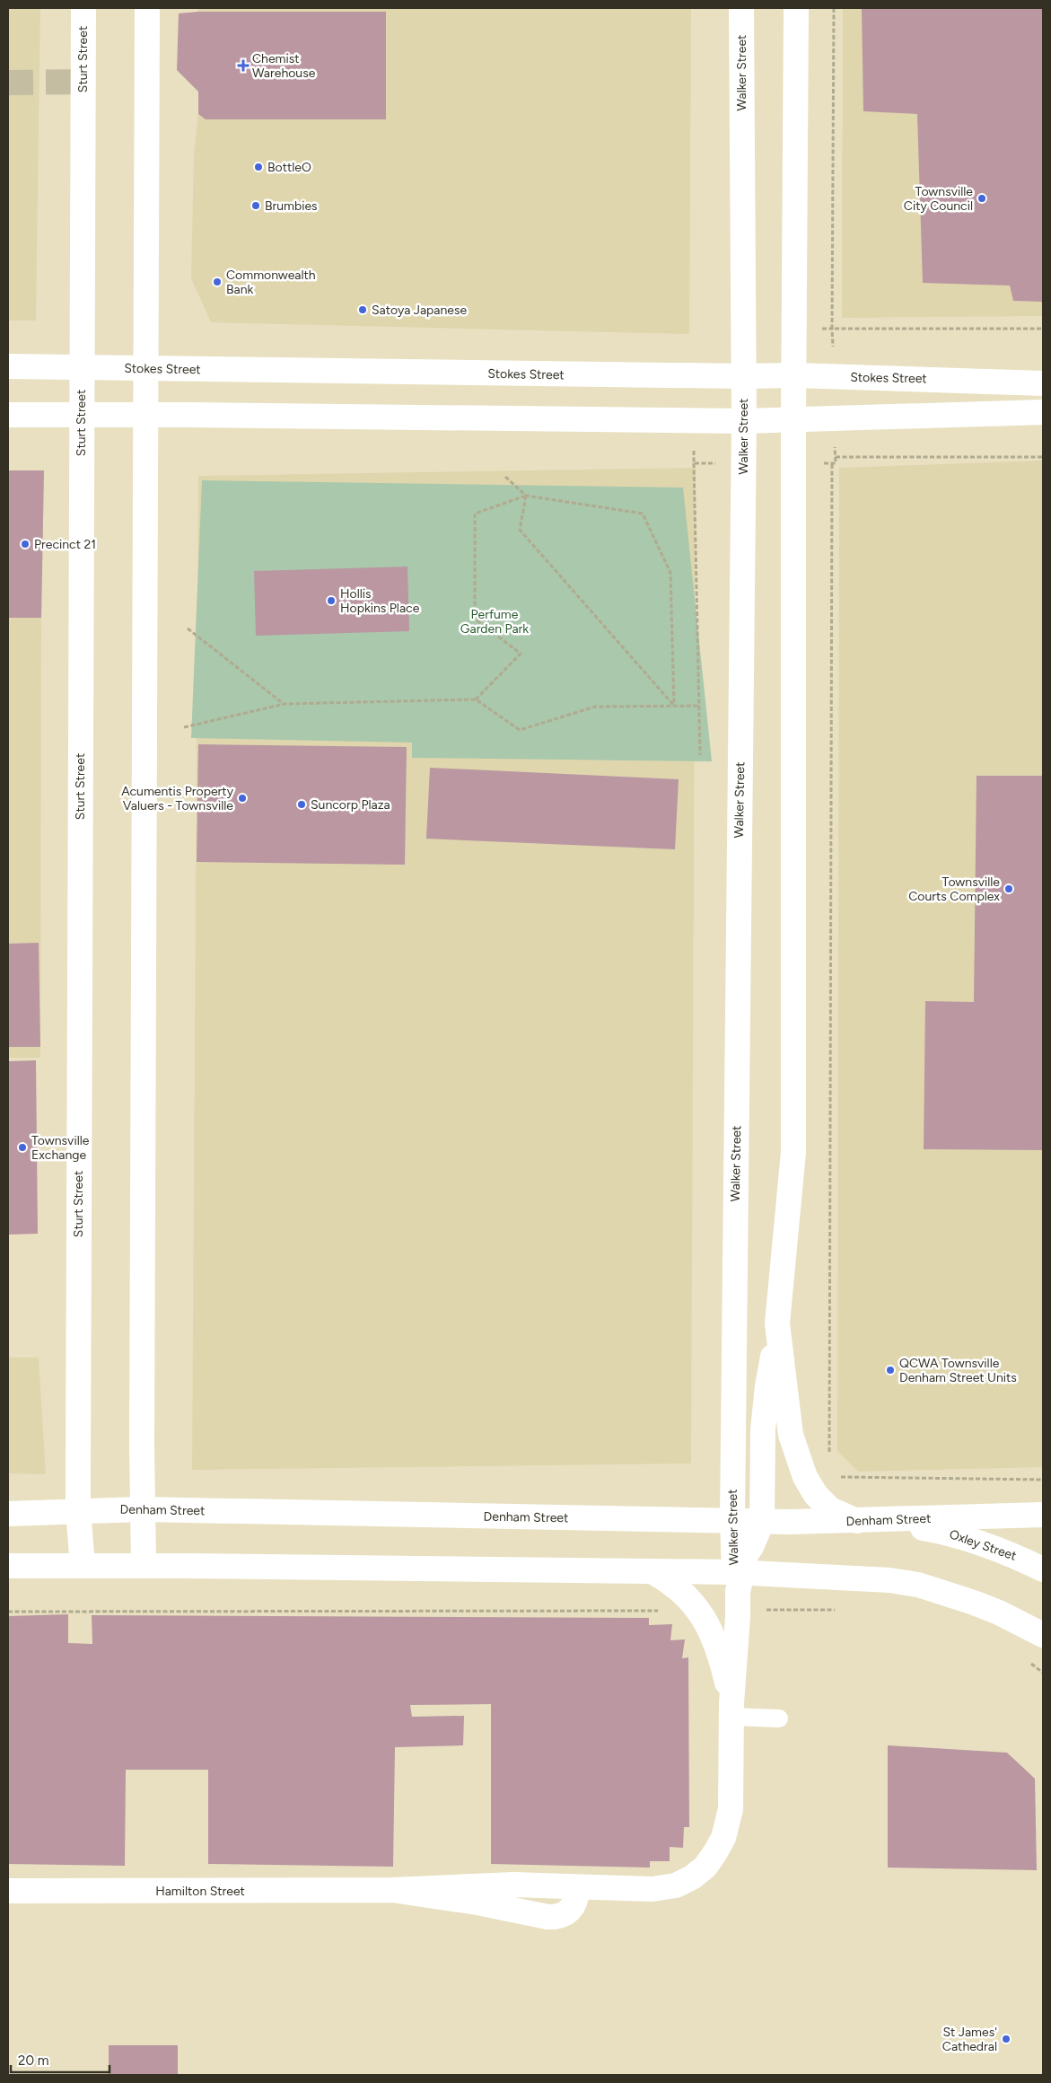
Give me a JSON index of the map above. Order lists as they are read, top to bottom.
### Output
{
  "streets": {
    "main road": [
      "Sturt Street",
      "Walker Street",
      "Stokes Street",
      "Denham Street",
      "Oxley Street",
      "Hamilton Street"
    ]
  },
  "crossings": [
    ["Sturt Street", "Stokes Street"],
    ["Sturt Street", "Denham Street"],
    ["Walker Street", "Stokes Street"],
    ["Walker Street", "Denham Street"],
    ["Walker Street", "Hamilton Street"],
    ["Denham Street", "Oxley Street"]
  ],
  "parks": ["Perfume Garden Park"],
  "places": {
    "health": ["Chemist Warehouse"],
    "other": [
      "BottleO",
      "Townsville City Council",
      "Brumbies",
      "Commonwealth Bank",
      "Satoya Japanese",
      "Precinct 21",
      "Hollis Hopkins Place",
      "Acumentis Property Valuers - Townsville",
      "Suncorp Plaza",
      "Townsville Courts Complex",
      "Townsville Exchange",
      "QCWA Townsville Denham Street Units",
      "St James' Cathedral"
    ]
  },
  "scale_bar": "20 m"
}
